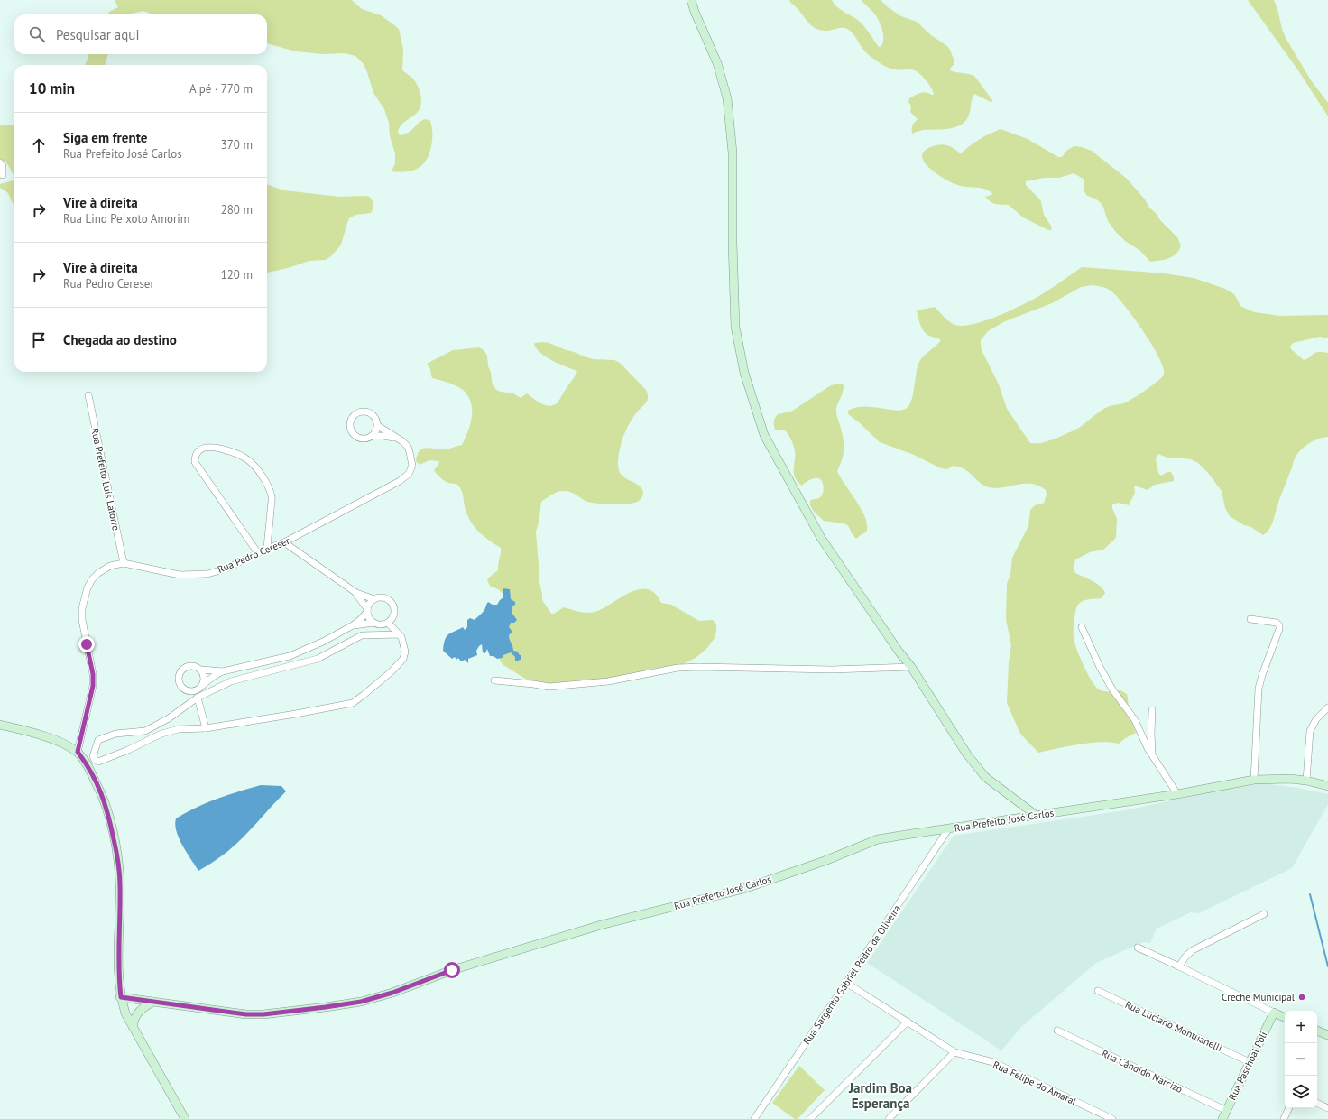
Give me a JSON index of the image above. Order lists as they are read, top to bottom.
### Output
{
  "streets": {
    "main road": ["Rua Prefeito José Carlos", "Rua Paschoal Poli"],
    "street": [
      "Rua Prefeito Luís Latorre",
      "Rua Pedro Cereser",
      "Rua Sargento Gabriel Pedro de Oliveira",
      "Rua Luciano Montuanelli",
      "Rua Cândido Narcizo",
      "Rua Felipe do Amaral"
    ]
  },
  "crossings": [
    ["Rua Prefeito Luís Latorre", "Rua Pedro Cereser"],
    ["Rua Prefeito José Carlos", "Rua Sargento Gabriel Pedro de Oliveira"],
    ["Rua Sargento Gabriel Pedro de Oliveira", "Rua Felipe do Amaral"],
    ["Rua Luciano Montuanelli", "Rua Paschoal Poli"],
    ["Rua Paschoal Poli", "Rua Cândido Narcizo"]
  ],
  "districts": ["Jardim Boa Esperança"],
  "places": ["Creche Municipal"],
  "page": {
    "search": "Pesquisar aqui",
    "heading": ["10 min", "A pé · 770 m"],
    "list": [
      ["Siga em frente", "Rua Prefeito José Carlos", "370 m"],
      ["Vire à direita", "Rua Lino Peixoto Amorim", "280 m"],
      ["Vire à direita", "Rua Pedro Cereser", "120 m"],
      "Chegada ao destino"
    ],
    "map_buttons": ["+", "−"]
  }
}
